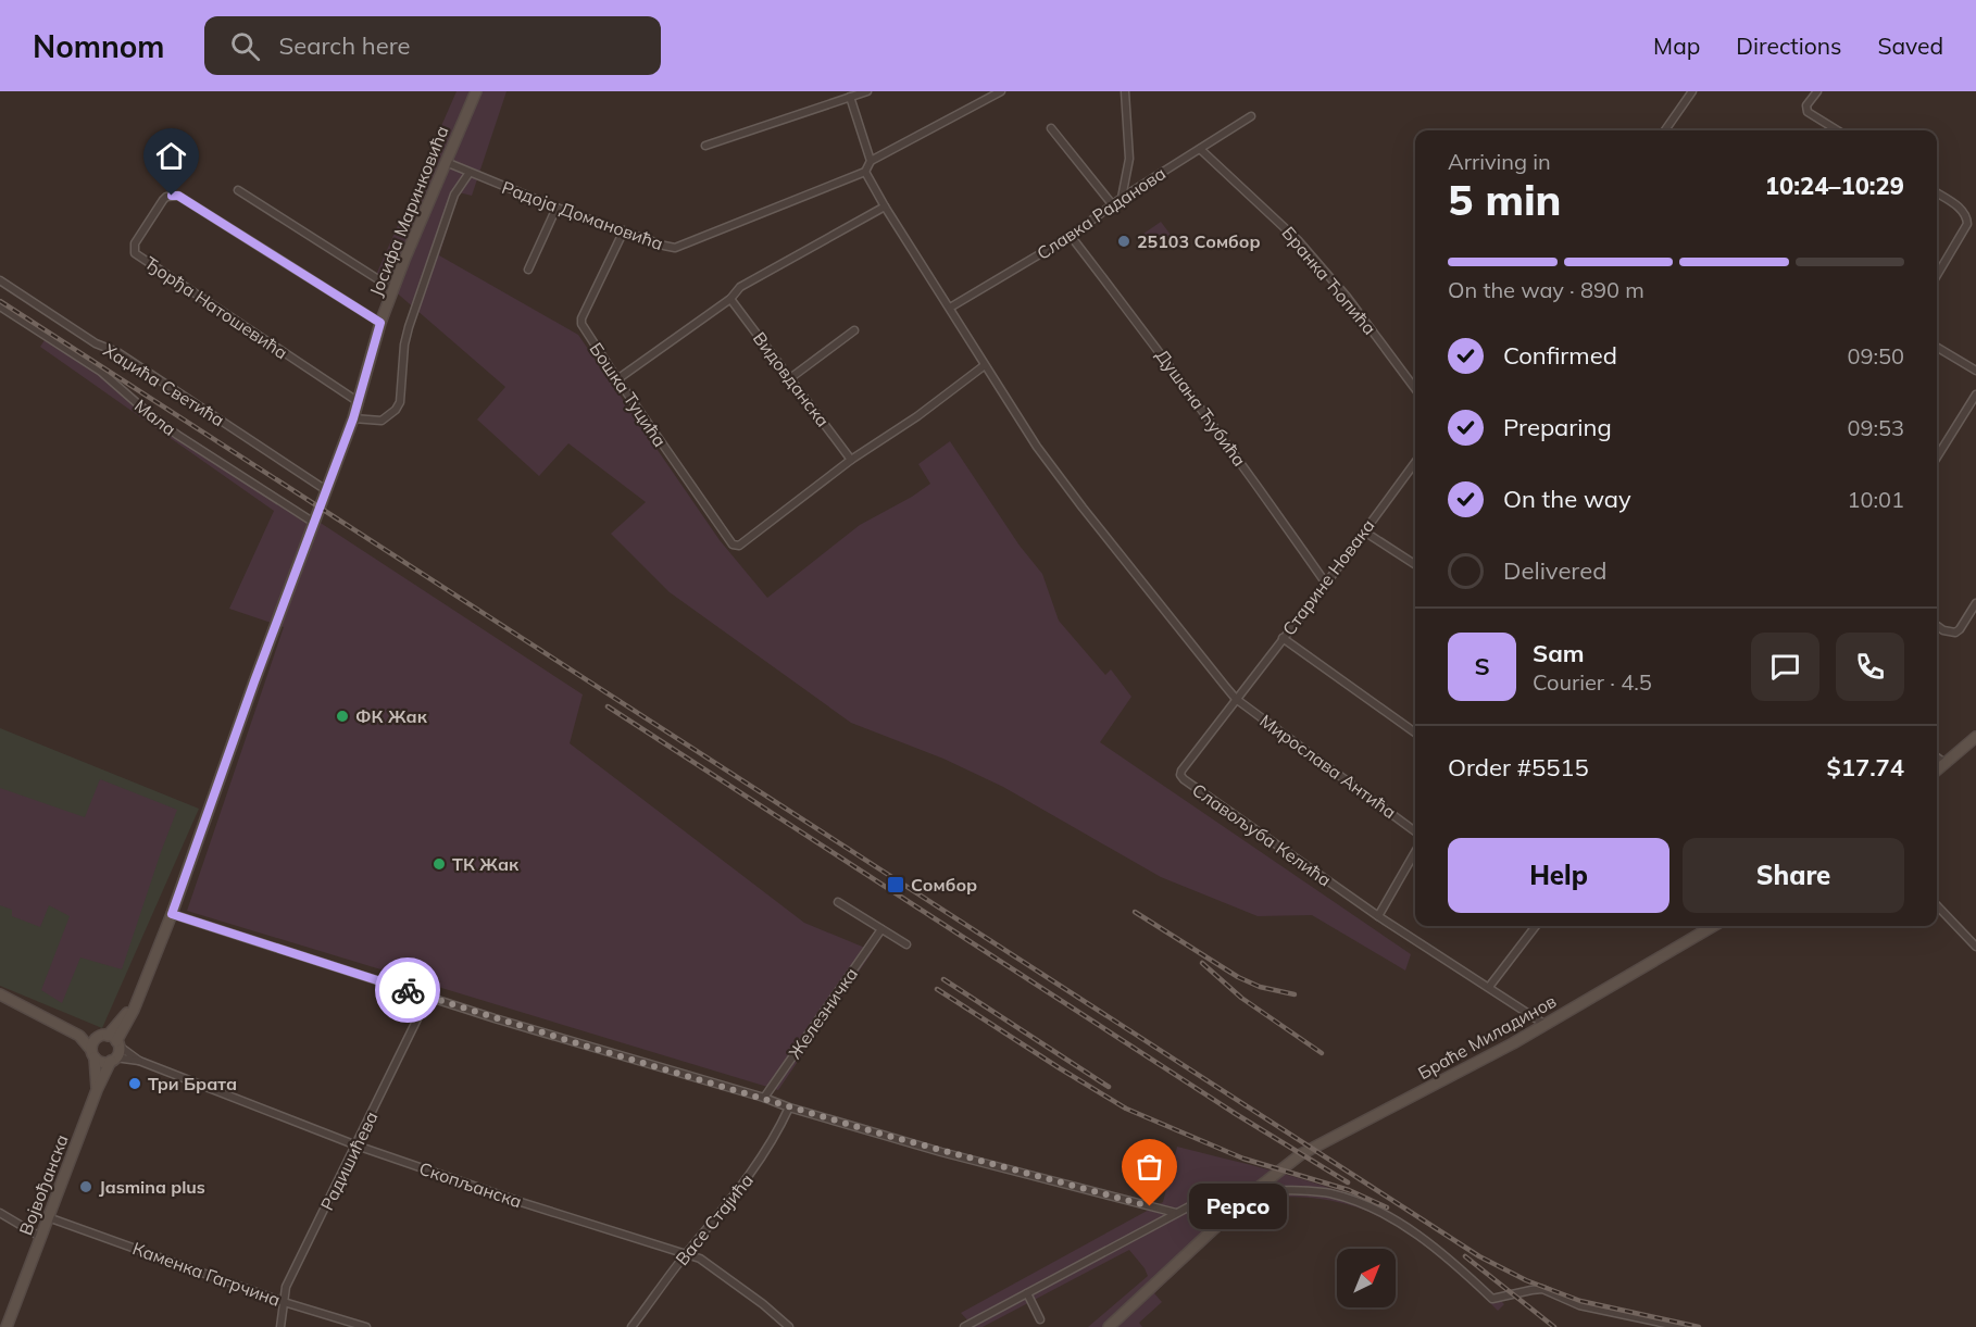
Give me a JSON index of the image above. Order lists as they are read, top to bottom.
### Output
{
  "streets": {
    "street": [
      "Јосифа Маринковића",
      "Славка Раданова",
      "Радоја Домановића",
      "Бранка Ћопића",
      "Ђорђа Натошевића",
      "Видовданска",
      "Хаџића Светића",
      "Бошка Туцића",
      "Душана Ћубића",
      "Мала",
      "Старине Новака",
      "Мирослава Антића",
      "Славољуба Келића",
      "Железничка",
      "Браће Миладинов",
      "Радишићева",
      "Војвођанска",
      "Скопљанска",
      "Васе Стајића",
      "Каменка Гагрчина"
    ]
  },
  "crossings": [
    ["Јосифа Маринковића", "Радоја Домановића"],
    ["Јосифа Маринковића", "Ђорђа Натошевића"],
    ["Јосифа Маринковића", "Хаџића Светића"],
    ["Јосифа Маринковића", "Мала"],
    ["Славка Раданова", "Бранка Ћопића"],
    ["Славка Раданова", "Душана Ћубића"],
    ["Радоја Домановића", "Бошка Туцића"],
    ["Видовданска", "Бошка Туцића"],
    ["Душана Ћубића", "Старине Новака"],
    ["Старине Новака", "Мирослава Антића"],
    ["Старине Новака", "Славољуба Келића"],
    ["Мирослава Антића", "Славољуба Келића"],
    ["Славољуба Келића", "Браће Миладинов"],
    ["Радишићева", "Скопљанска"],
    ["Радишићева", "Каменка Гагрчина"],
    ["Војвођанска", "Скопљанска"],
    ["Војвођанска", "Каменка Гагрчина"],
    ["Скопљанска", "Васе Стајића"]
  ],
  "places": {
    "other": [
      "25103 Сомбор",
      "ФК Жак",
      "ТК Жак",
      "Три Брата",
      "Jasmina plus",
      "Pepco"
    ],
    "transit": ["Сомбор"]
  },
  "north": "top right",
  "page": {
    "header": "Nomnom",
    "search": "Search here",
    "nav": ["Map", "Directions", "Saved"],
    "heading": ["5 min", "Arriving in", "10:24–10:29"],
    "panel": [
      "Sam",
      "Courier · 4.5",
      "Order #5515",
      "$17.74"
    ],
    "bar": "On the way · 890 m",
    "list": [
      ["Confirmed", "09:50"],
      ["Preparing", "09:53"],
      ["On the way", "10:01"],
      "Delivered"
    ],
    "round": "S",
    "buttons": ["Help", "Share"],
    "bubble": "Pepco"
  }
}
